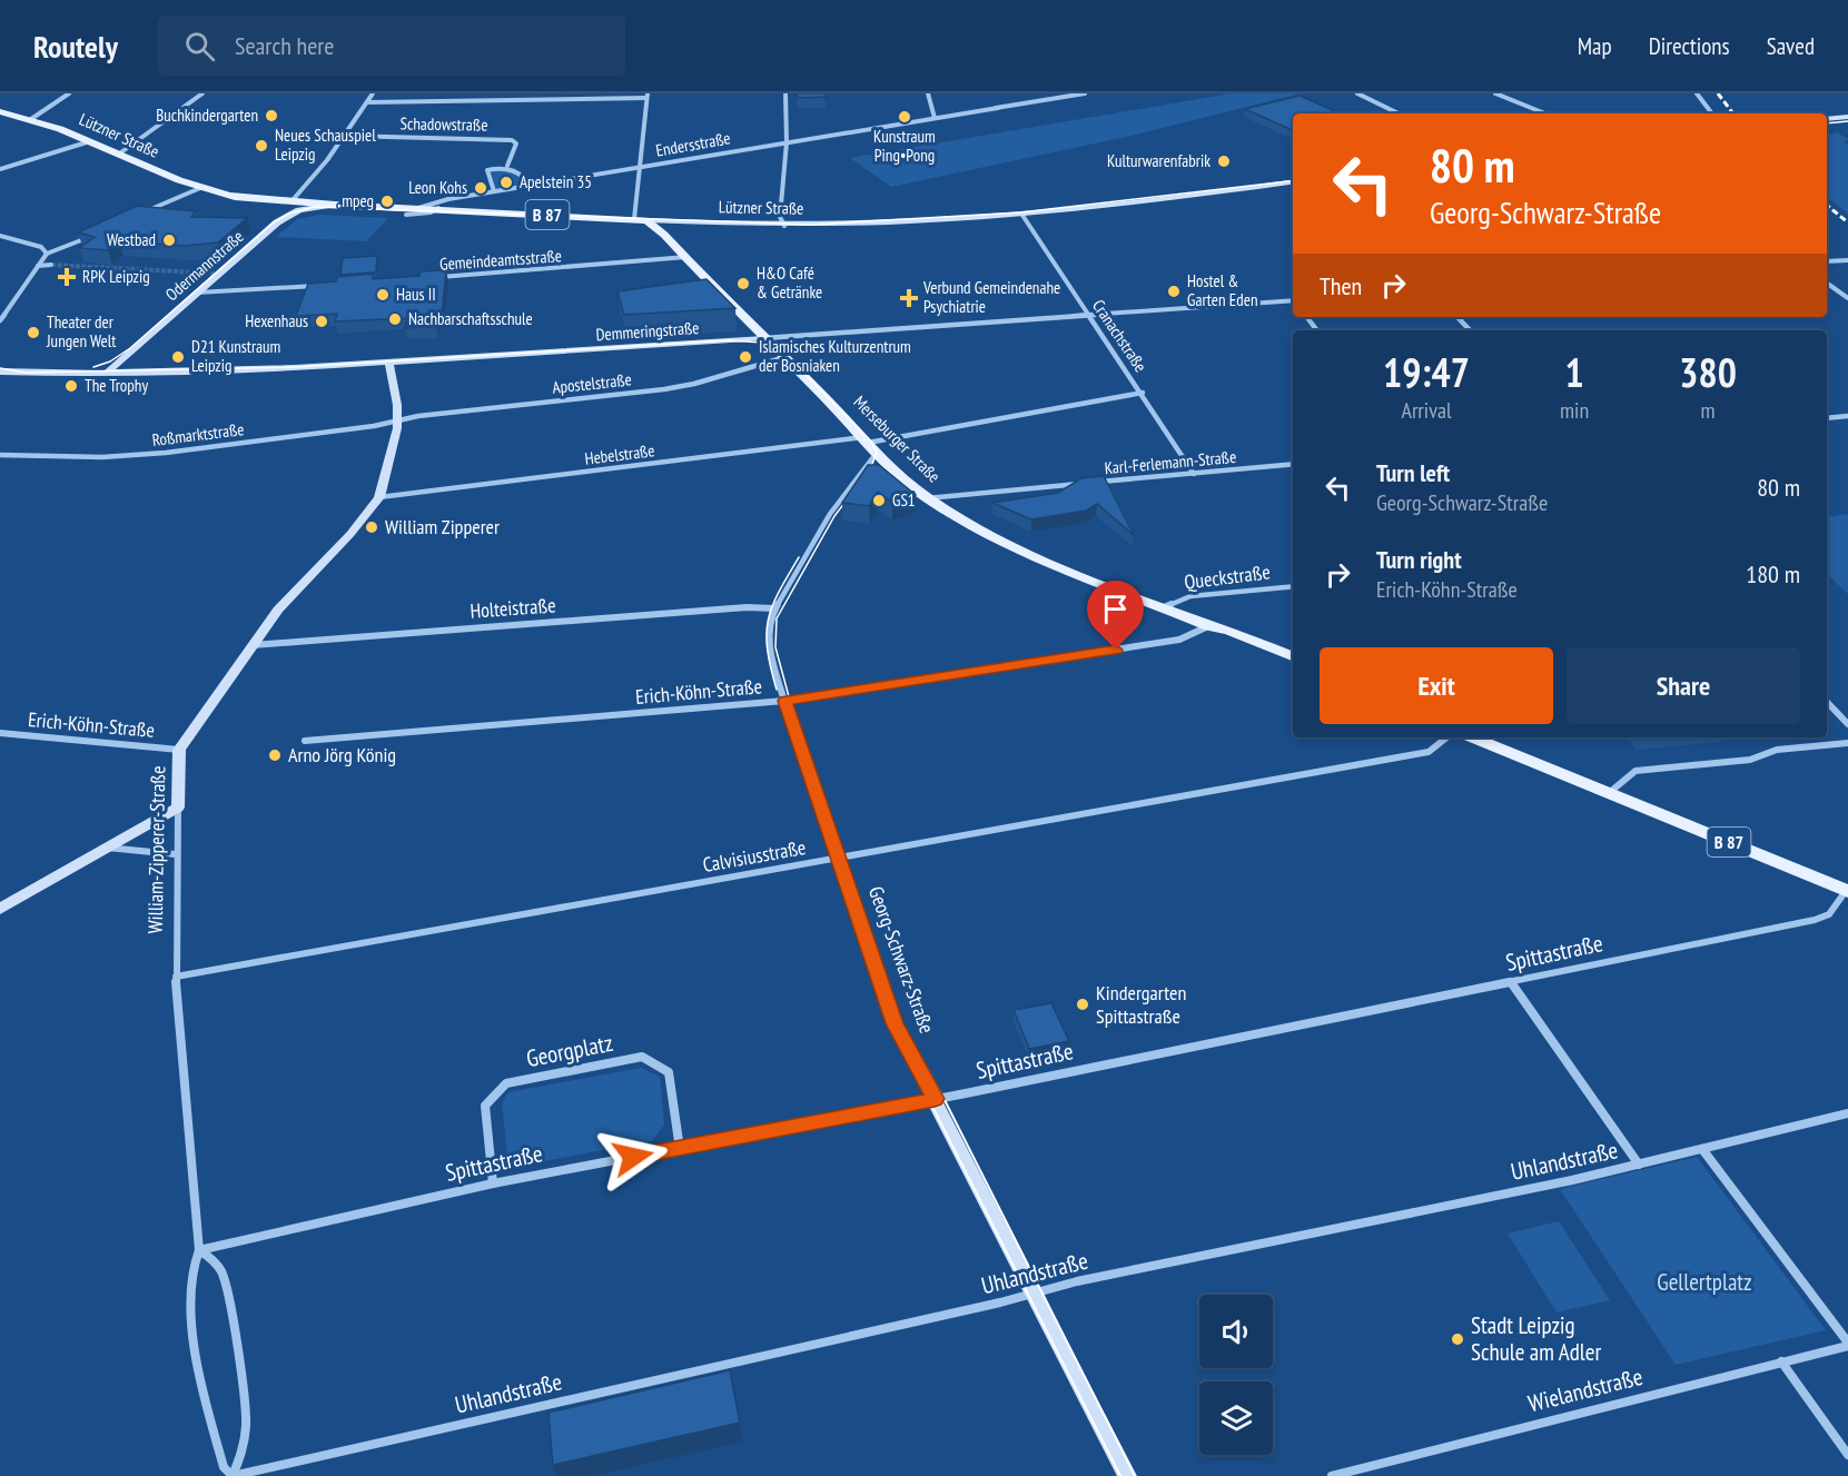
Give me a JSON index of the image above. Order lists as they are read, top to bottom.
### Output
{
  "streets": {
    "main road": ["Lützner Straße", "B 87", "Merseburger Straße"],
    "street": [
      "Schadowstraße",
      "Endersstraße",
      "Gemeindeamtsstraße",
      "Odermannstraße",
      "Demmeringstraße",
      "Cranachstraße",
      "Apostelstraße",
      "Roßmarktstraße",
      "Hebelstraße",
      "Karl-Ferlemann-Straße",
      "Queckstraße",
      "Holteistraße",
      "Erich-Köhn-Straße",
      "William-Zipperer-Straße",
      "Calvisiusstraße",
      "Spittastraße",
      "Georg-Schwarz-Straße",
      "Georgplatz",
      "Uhlandstraße",
      "Wielandstraße"
    ]
  },
  "crossings": [
    ["Lützner Straße", "Endersstraße"],
    ["Lützner Straße", "Odermannstraße"],
    ["Lützner Straße", "Cranachstraße"],
    ["Lützner Straße", "Merseburger Straße"],
    ["B 87", "Spittastraße"],
    ["Gemeindeamtsstraße", "Merseburger Straße"],
    ["Odermannstraße", "Demmeringstraße"],
    ["Demmeringstraße", "Cranachstraße"],
    ["Demmeringstraße", "Merseburger Straße"],
    ["Demmeringstraße", "William-Zipperer-Straße"],
    ["Cranachstraße", "Hebelstraße"],
    ["Cranachstraße", "Karl-Ferlemann-Straße"],
    ["Apostelstraße", "Roßmarktstraße"],
    ["Apostelstraße", "Merseburger Straße"],
    ["Apostelstraße", "William-Zipperer-Straße"],
    ["Roßmarktstraße", "William-Zipperer-Straße"],
    ["Merseburger Straße", "Hebelstraße"],
    ["Merseburger Straße", "Karl-Ferlemann-Straße"],
    ["Merseburger Straße", "Queckstraße"],
    ["Merseburger Straße", "Erich-Köhn-Straße"],
    ["Merseburger Straße", "Georg-Schwarz-Straße"],
    ["Hebelstraße", "William-Zipperer-Straße"],
    ["Hebelstraße", "Georg-Schwarz-Straße"],
    ["Holteistraße", "William-Zipperer-Straße"],
    ["Holteistraße", "Georg-Schwarz-Straße"],
    ["Erich-Köhn-Straße", "William-Zipperer-Straße"],
    ["Erich-Köhn-Straße", "Georg-Schwarz-Straße"],
    ["William-Zipperer-Straße", "Calvisiusstraße"],
    ["William-Zipperer-Straße", "Spittastraße"],
    ["William-Zipperer-Straße", "Uhlandstraße"],
    ["Calvisiusstraße", "Georg-Schwarz-Straße"],
    ["Spittastraße", "Georg-Schwarz-Straße"],
    ["Spittastraße", "Georgplatz"],
    ["Georg-Schwarz-Straße", "Uhlandstraße"]
  ],
  "parks": ["Gellertplatz"],
  "places": {
    "other": [
      "Buchkindergarten",
      "Kunstraum Ping•Pong",
      "Neues Schauspiel Leipzig",
      "Kulturwarenfabrik",
      "Apelstein 35",
      "Leon Kohs",
      ".mpeg",
      "Westbad",
      "H&O Café & Getränke",
      "Hostel & Garten Eden",
      "Haus II",
      "Nachbarschaftsschule",
      "Hexenhaus",
      "Theater der Jungen Welt",
      "D21 Kunstraum Leipzig",
      "Islamisches Kulturzentrum der Bosniaken",
      "The Trophy",
      "GS1",
      "William Zipperer",
      "Arno Jörg König",
      "Kindergarten Spittastraße",
      "Stadt Leipzig Schule am Adler"
    ],
    "health": ["RPK Leipzig", "Verbund Gemeindenahe Psychiatrie"]
  },
  "page": {
    "header": "Routely",
    "search": "Search here",
    "nav": ["Map", "Directions", "Saved"],
    "turn": ["80 m", "Georg-Schwarz-Straße"],
    "then": "Then",
    "eta": [
      "19:47",
      "Arrival",
      "1",
      "min",
      "380",
      "m"
    ],
    "list": [
      {
        "name": "Turn left",
        "note": "Georg-Schwarz-Straße",
        "value": "80 m"
      },
      {
        "name": "Turn right",
        "note": "Erich-Köhn-Straße",
        "value": "180 m"
      }
    ],
    "buttons": ["Exit", "Share"]
  }
}
